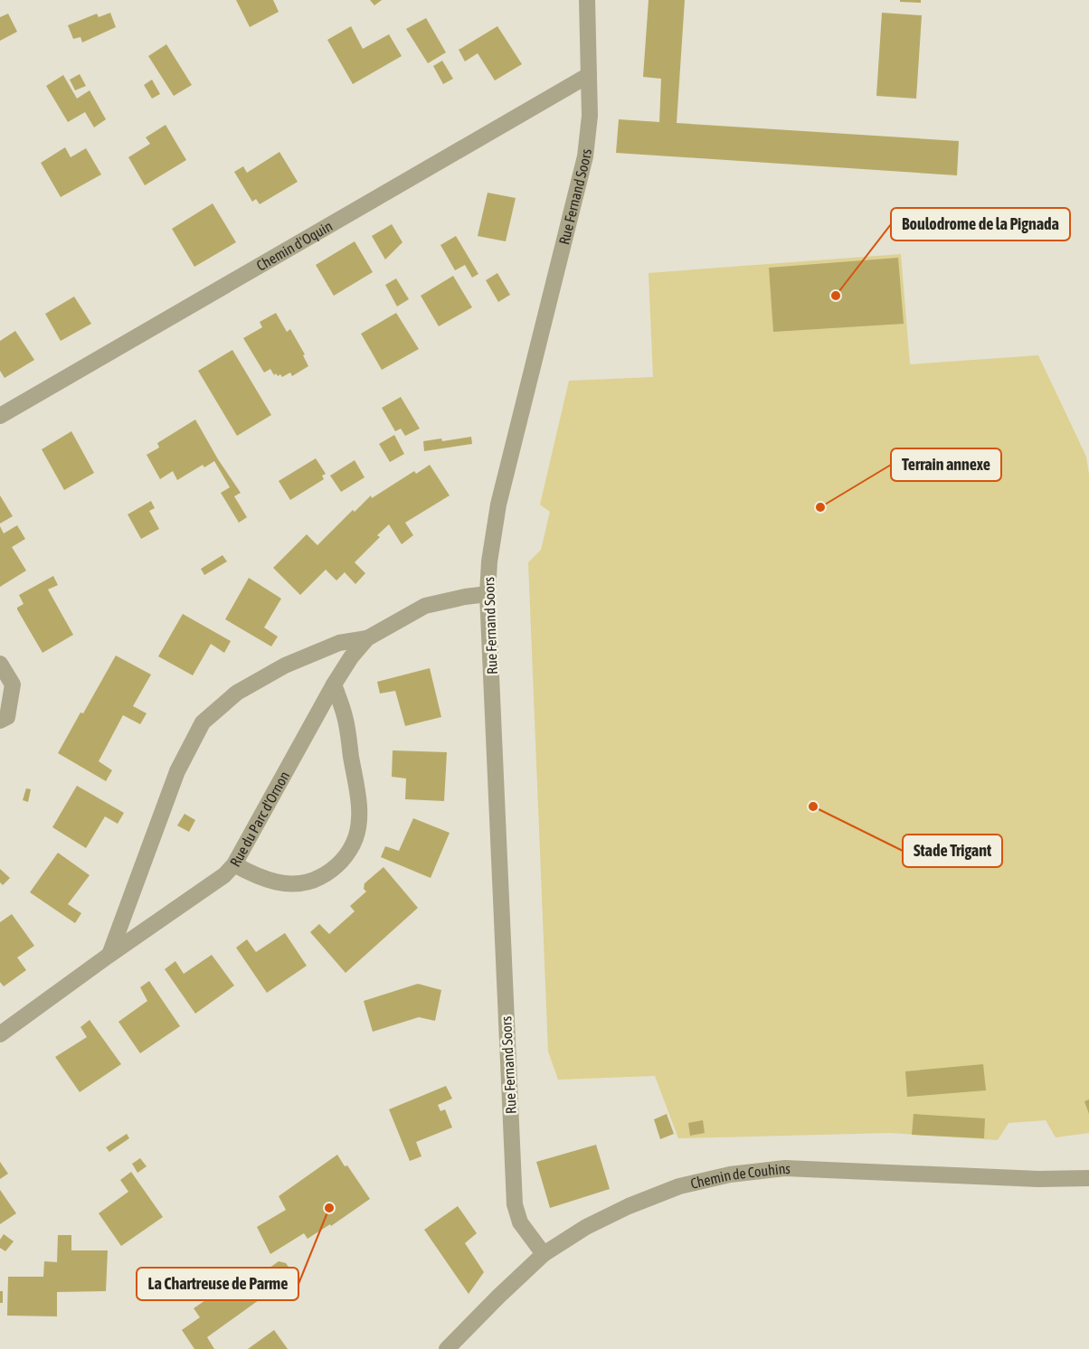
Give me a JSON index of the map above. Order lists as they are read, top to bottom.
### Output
{
  "streets": {
    "street": [
      "Rue Fernand Soors",
      "Chemin d'Oquin",
      "Rue du Parc d'Ornon",
      "Chemin de Couhins"
    ]
  },
  "crossings": [
    ["Rue Fernand Soors", "Chemin d'Oquin"],
    ["Rue Fernand Soors", "Rue du Parc d'Ornon"],
    ["Rue Fernand Soors", "Chemin de Couhins"]
  ],
  "places": [
    "Boulodrome de la Pignada",
    "Terrain annexe",
    "Stade Trigant",
    "La Chartreuse de Parme"
  ]
}
